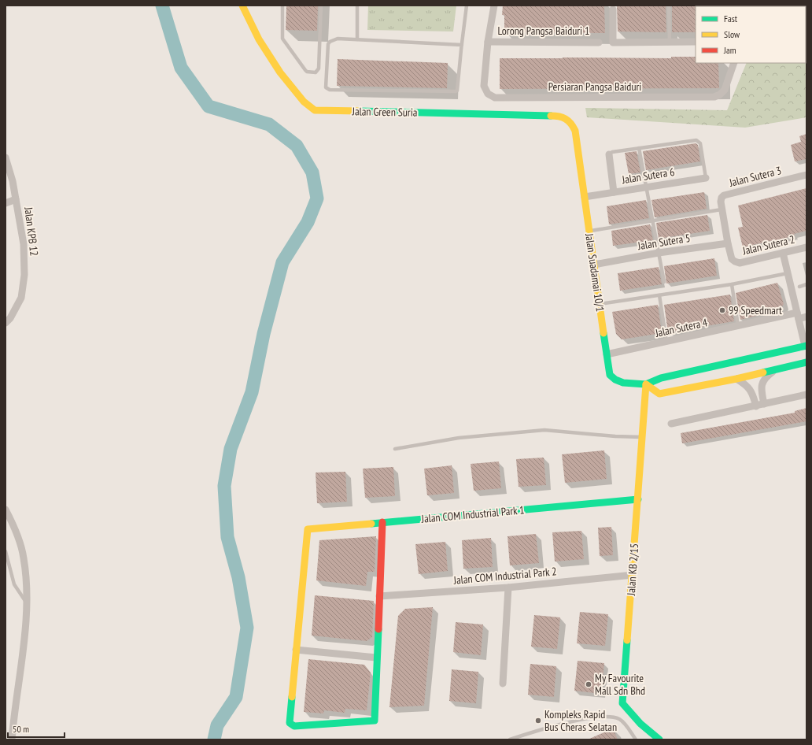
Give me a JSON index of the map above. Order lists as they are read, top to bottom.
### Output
{
  "streets": {
    "street": [
      "Lorong Pangsa Baiduri 1",
      "Persiaran Pangsa Baiduri",
      "Jalan Green Suria",
      "Jalan Sutera 6",
      "Jalan Sutera 3",
      "Jalan KPB 12",
      "Jalan Sutera 5",
      "Jalan Sutera 2",
      "Jalan Suadamai 10/1",
      "Jalan Sutera 4",
      "Jalan COM Industrial Park 1",
      "Jalan KB 2/15",
      "Jalan COM Industrial Park 2"
    ]
  },
  "crossings": [
    ["Lorong Pangsa Baiduri 1", "Persiaran Pangsa Baiduri"],
    ["Jalan Green Suria", "Jalan Suadamai 10/1"],
    ["Jalan Sutera 6", "Jalan Suadamai 10/1"],
    ["Jalan Sutera 3", "Jalan Sutera 2"],
    ["Jalan Sutera 5", "Jalan Sutera 2"],
    ["Jalan Sutera 5", "Jalan Suadamai 10/1"],
    ["Jalan Suadamai 10/1", "Jalan Sutera 4"],
    ["Jalan Suadamai 10/1", "Jalan KB 2/15"],
    ["Jalan COM Industrial Park 1", "Jalan KB 2/15"],
    ["Jalan KB 2/15", "Jalan COM Industrial Park 2"]
  ],
  "places": ["99 Speedmart", "My Favourite Mall Sdn Bhd", "Kompleks Rapid Bus Cheras Selatan"],
  "legend": ["Fast", "Slow", "Jam"],
  "scale_bar": "50 m"
}
